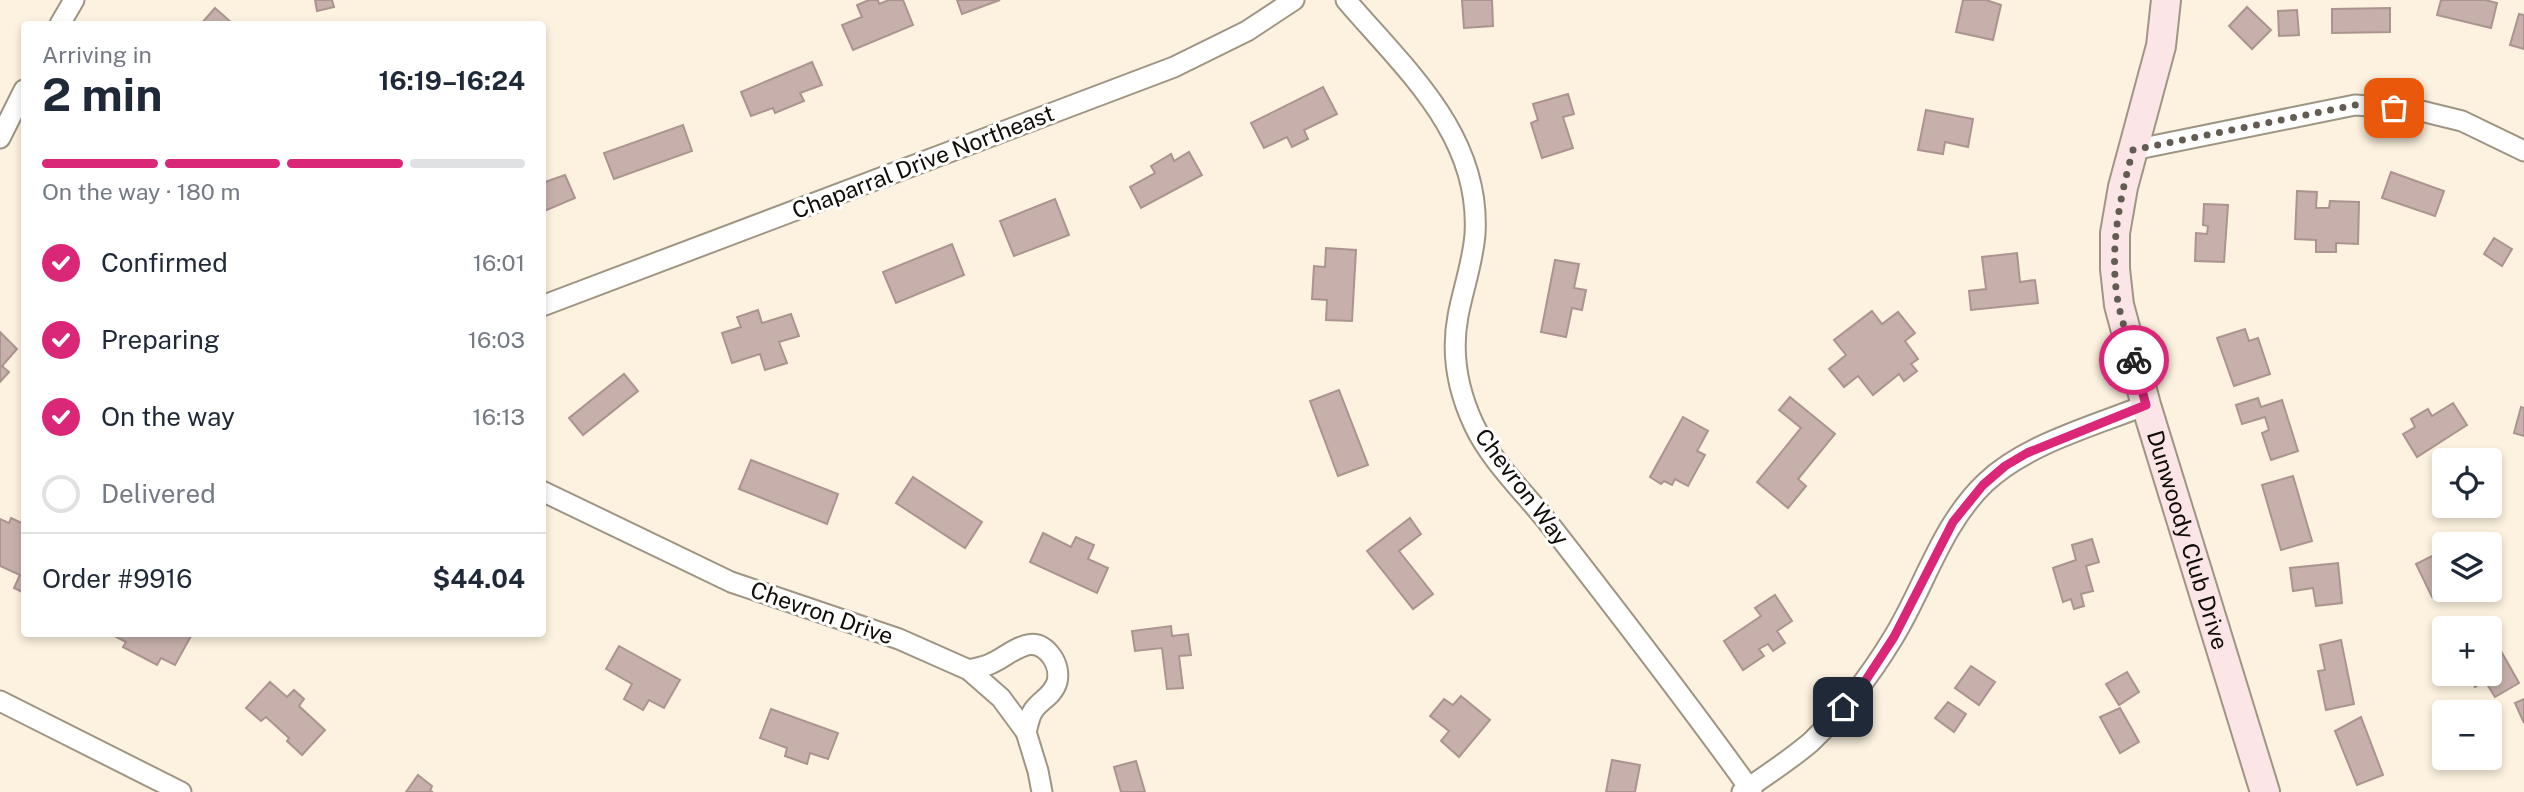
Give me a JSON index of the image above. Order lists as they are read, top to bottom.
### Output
{
  "streets": {
    "street": [
      "Chaparral Drive Northeast",
      "Chevron Way",
      "Dunwoody Club Drive",
      "Chevron Drive"
    ]
  },
  "page": {
    "heading": ["2 min", "Arriving in", "16:19–16:24"],
    "panel": ["Order #9916", "$44.04"],
    "bar": "On the way · 180 m",
    "list": [
      ["Confirmed", "16:01"],
      ["Preparing", "16:03"],
      ["On the way", "16:13"],
      "Delivered"
    ],
    "map_buttons": ["+", "−"]
  }
}
